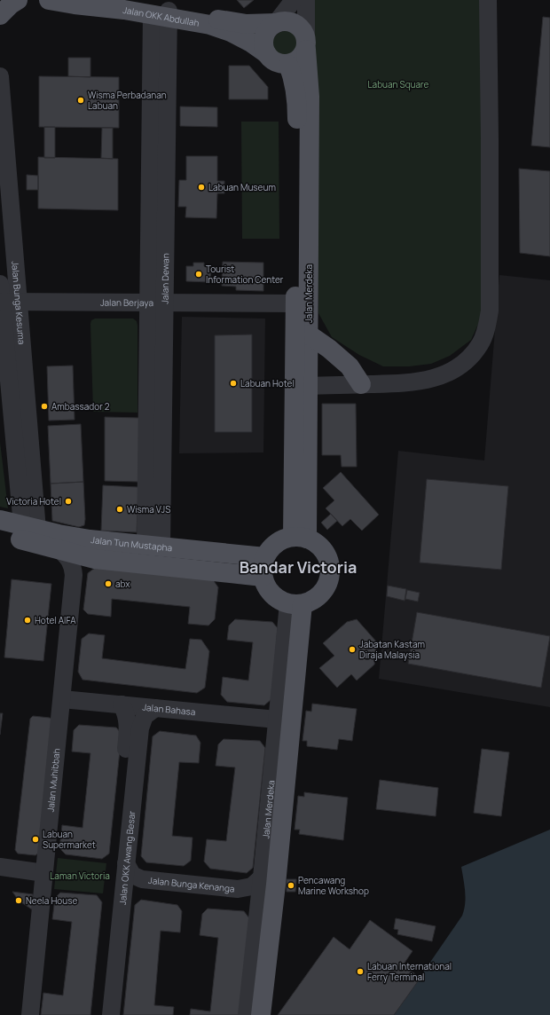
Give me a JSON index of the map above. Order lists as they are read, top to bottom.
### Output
{
  "streets": {
    "main road": ["Jalan OKK Abdullah", "Jalan Merdeka", "Jalan Tun Mustapha"],
    "street": [
      "Jalan Dewan",
      "Jalan Bunga Kesuma",
      "Jalan Berjaya",
      "Jalan Bahasa",
      "Jalan Muhibbah",
      "Jalan OKK Awang Besar",
      "Jalan Bunga Kenanga"
    ]
  },
  "crossings": [
    ["Jalan OKK Abdullah", "Jalan Dewan"],
    ["Jalan OKK Abdullah", "Jalan Merdeka"],
    ["Jalan Dewan", "Jalan Berjaya"],
    ["Jalan Dewan", "Jalan Tun Mustapha"],
    ["Jalan Merdeka", "Jalan Berjaya"],
    ["Jalan Merdeka", "Jalan Tun Mustapha"],
    ["Jalan Merdeka", "Jalan Bahasa"],
    ["Jalan Merdeka", "Jalan Bunga Kenanga"],
    ["Jalan Bunga Kesuma", "Jalan Berjaya"],
    ["Jalan Bunga Kesuma", "Jalan Tun Mustapha"],
    ["Jalan Bahasa", "Jalan Muhibbah"],
    ["Jalan Bahasa", "Jalan OKK Awang Besar"],
    ["Jalan OKK Awang Besar", "Jalan Bunga Kenanga"]
  ],
  "districts": ["Bandar Victoria"],
  "parks": ["Labuan Square", "Laman Victoria"],
  "places": [
    "Wisma Perbadanan Labuan",
    "Labuan Museum",
    "Tourist Information Center",
    "Labuan Hotel",
    "Ambassador 2",
    "Victoria Hotel",
    "Wisma VJS",
    "abx",
    "Hotel AIFA",
    "Jabatan Kastam Diraja Malaysia",
    "Labuan Supermarket",
    "Pencawang Marine Workshop",
    "Neela House",
    "Labuan International Ferry Terminal"
  ]
}
